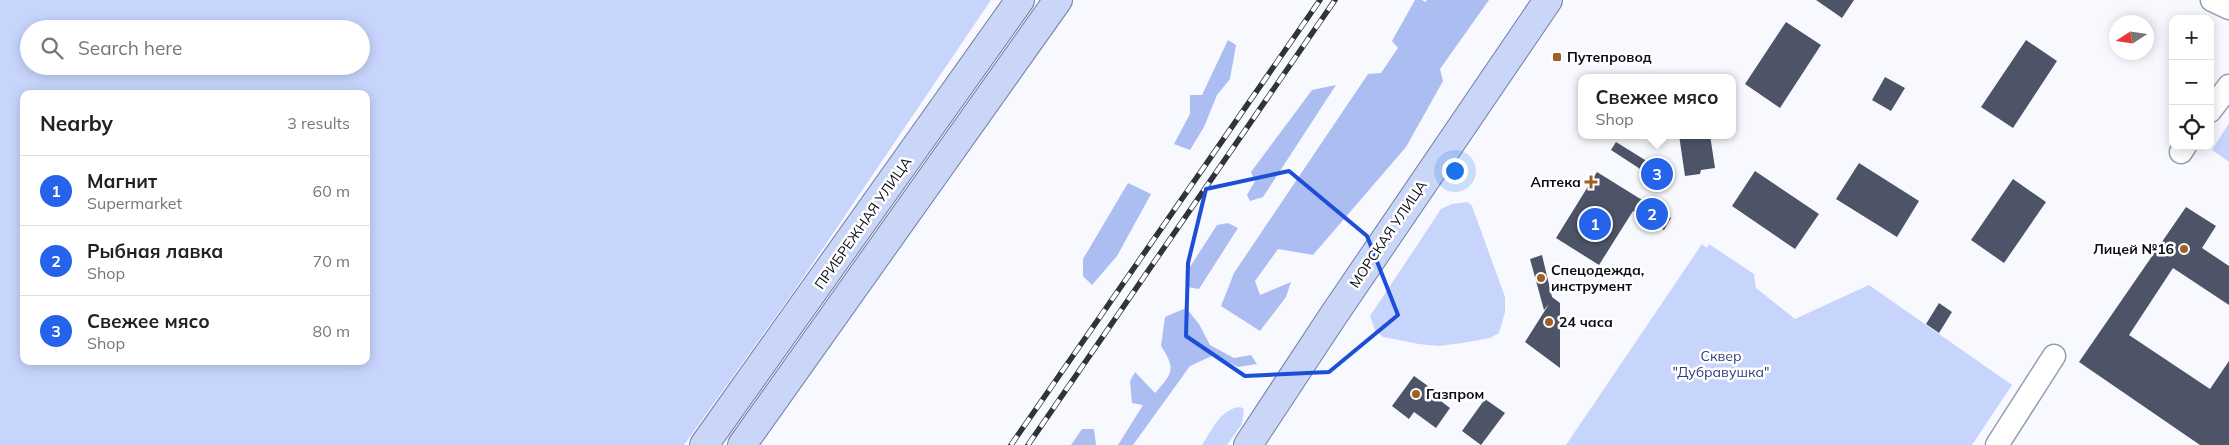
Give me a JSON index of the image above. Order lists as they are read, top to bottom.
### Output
{
  "streets": {
    "main road": ["ПРИБРЕЖНАЯ УЛИЦА", "МОРСКАЯ УЛИЦА"]
  },
  "parks": ["Сквер \"Дубравушка\""],
  "places": {
    "transit": ["Путепровод"],
    "health": ["Аптека"],
    "other": [
      "Лицей №16",
      "Спецодежда, инструмент",
      "24 часа",
      "Газпром"
    ]
  },
  "north": "left",
  "page": {
    "map_buttons": ["+", "−"],
    "search": "Search here",
    "popup": ["Свежее мясо", "Shop"],
    "heading": ["Nearby", "3 results"],
    "list": [
      {
        "mark": "1",
        "name": "Магнит",
        "note": "Supermarket",
        "value": "60 m"
      },
      {
        "mark": "2",
        "name": "Рыбная лавка",
        "note": "Shop",
        "value": "70 m"
      },
      {
        "mark": "3",
        "name": "Свежее мясо",
        "note": "Shop",
        "value": "80 m"
      }
    ],
    "pins": ["3", "2", "1"]
  }
}
